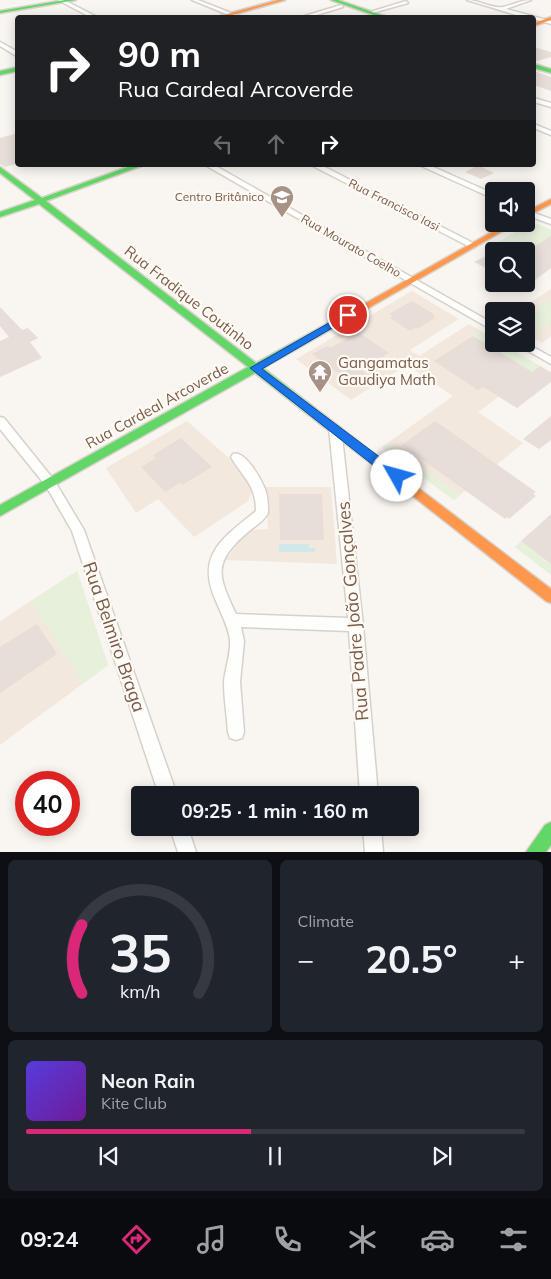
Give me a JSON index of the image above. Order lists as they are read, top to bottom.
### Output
{
  "streets": {
    "main road": ["Rua Fradique Coutinho", "Rua Cardeal Arcoverde"],
    "street": [
      "Rua Francisco Iasi",
      "Rua Mourato Coelho",
      "Rua Padre João Gonçalves",
      "Rua Belmiro Braga"
    ]
  },
  "crossings": [
    ["Rua Francisco Iasi", "Rua Cardeal Arcoverde"],
    ["Rua Mourato Coelho", "Rua Cardeal Arcoverde"],
    ["Rua Fradique Coutinho", "Rua Cardeal Arcoverde"],
    ["Rua Fradique Coutinho", "Rua Padre João Gonçalves"],
    ["Rua Cardeal Arcoverde", "Rua Belmiro Braga"]
  ],
  "places": {
    "school or university": ["Centro Britânico"],
    "temple": ["Gangamatas Gaudiya Math"]
  },
  "page": {
    "turn": ["90 m", "Rua Cardeal Arcoverde"],
    "limit": "40",
    "trip": "09:25 · 1 min · 160 m",
    "tile": "Climate",
    "heat": ["−", "20.5°", "+"],
    "song": ["Neon Rain", "Kite Club"],
    "tabs": "09:24",
    "gauge": ["35", "km/h"]
  }
}
